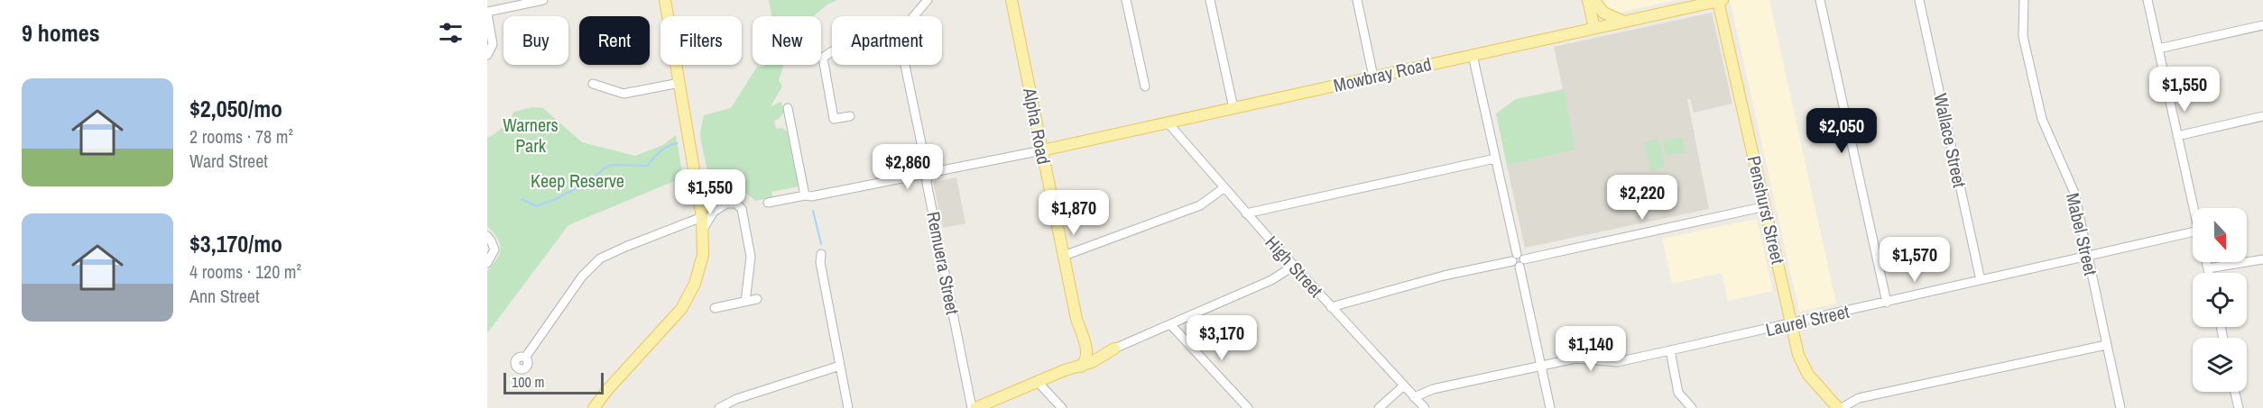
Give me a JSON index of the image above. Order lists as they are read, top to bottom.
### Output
{
  "streets": {
    "main road": ["Mowbray Road", "Alpha Road", "Penshurst Street"],
    "street": [
      "Wallace Street",
      "Mabel Street",
      "Remuera Street",
      "High Street",
      "Laurel Street"
    ]
  },
  "crossings": [
    ["Mowbray Road", "Alpha Road"],
    ["Mowbray Road", "Penshurst Street"],
    ["Mowbray Road", "High Street"],
    ["Wallace Street", "Laurel Street"],
    ["Penshurst Street", "Laurel Street"],
    ["Mabel Street", "Laurel Street"],
    ["High Street", "Laurel Street"]
  ],
  "parks": ["Warners Park", "Keep Reserve"],
  "scale_bar": "100 m",
  "north": "bottom",
  "page": {
    "heading": "9 homes",
    "chip": [
      "Buy",
      "Rent",
      "Filters",
      "New",
      "Apartment"
    ],
    "list": [
      {
        "name": "$2,050/mo",
        "note": "2 rooms · 78 m² · Ward Street"
      },
      {
        "name": "$3,170/mo",
        "note": "4 rooms · 120 m² · Ann Street"
      }
    ],
    "price": [
      "$1,550",
      "$2,050",
      "$2,860",
      "$1,550",
      "$2,220",
      "$1,870",
      "$1,570",
      "$3,170",
      "$1,140"
    ],
    "scale": "100 m"
  }
}
